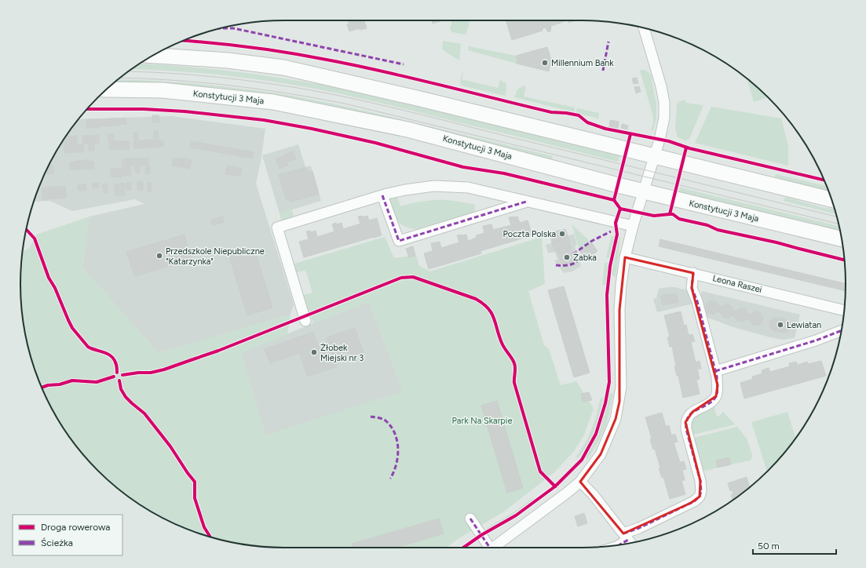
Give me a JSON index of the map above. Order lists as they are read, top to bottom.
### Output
{
  "streets": {
    "street": ["Konstytucji 3 Maja", "Leona Raszei"]
  },
  "parks": ["Park Na Skarpie"],
  "places": [
    "Millennium Bank",
    "Poczta Polska",
    "Przedszkole Niepubliczne \"Katarzynka\"",
    "Żabka",
    "Lewiatan",
    "Żłobek Miejski nr 3"
  ],
  "legend": ["Droga rowerowa", "Ścieżka"],
  "scale_bar": "50 m"
}
